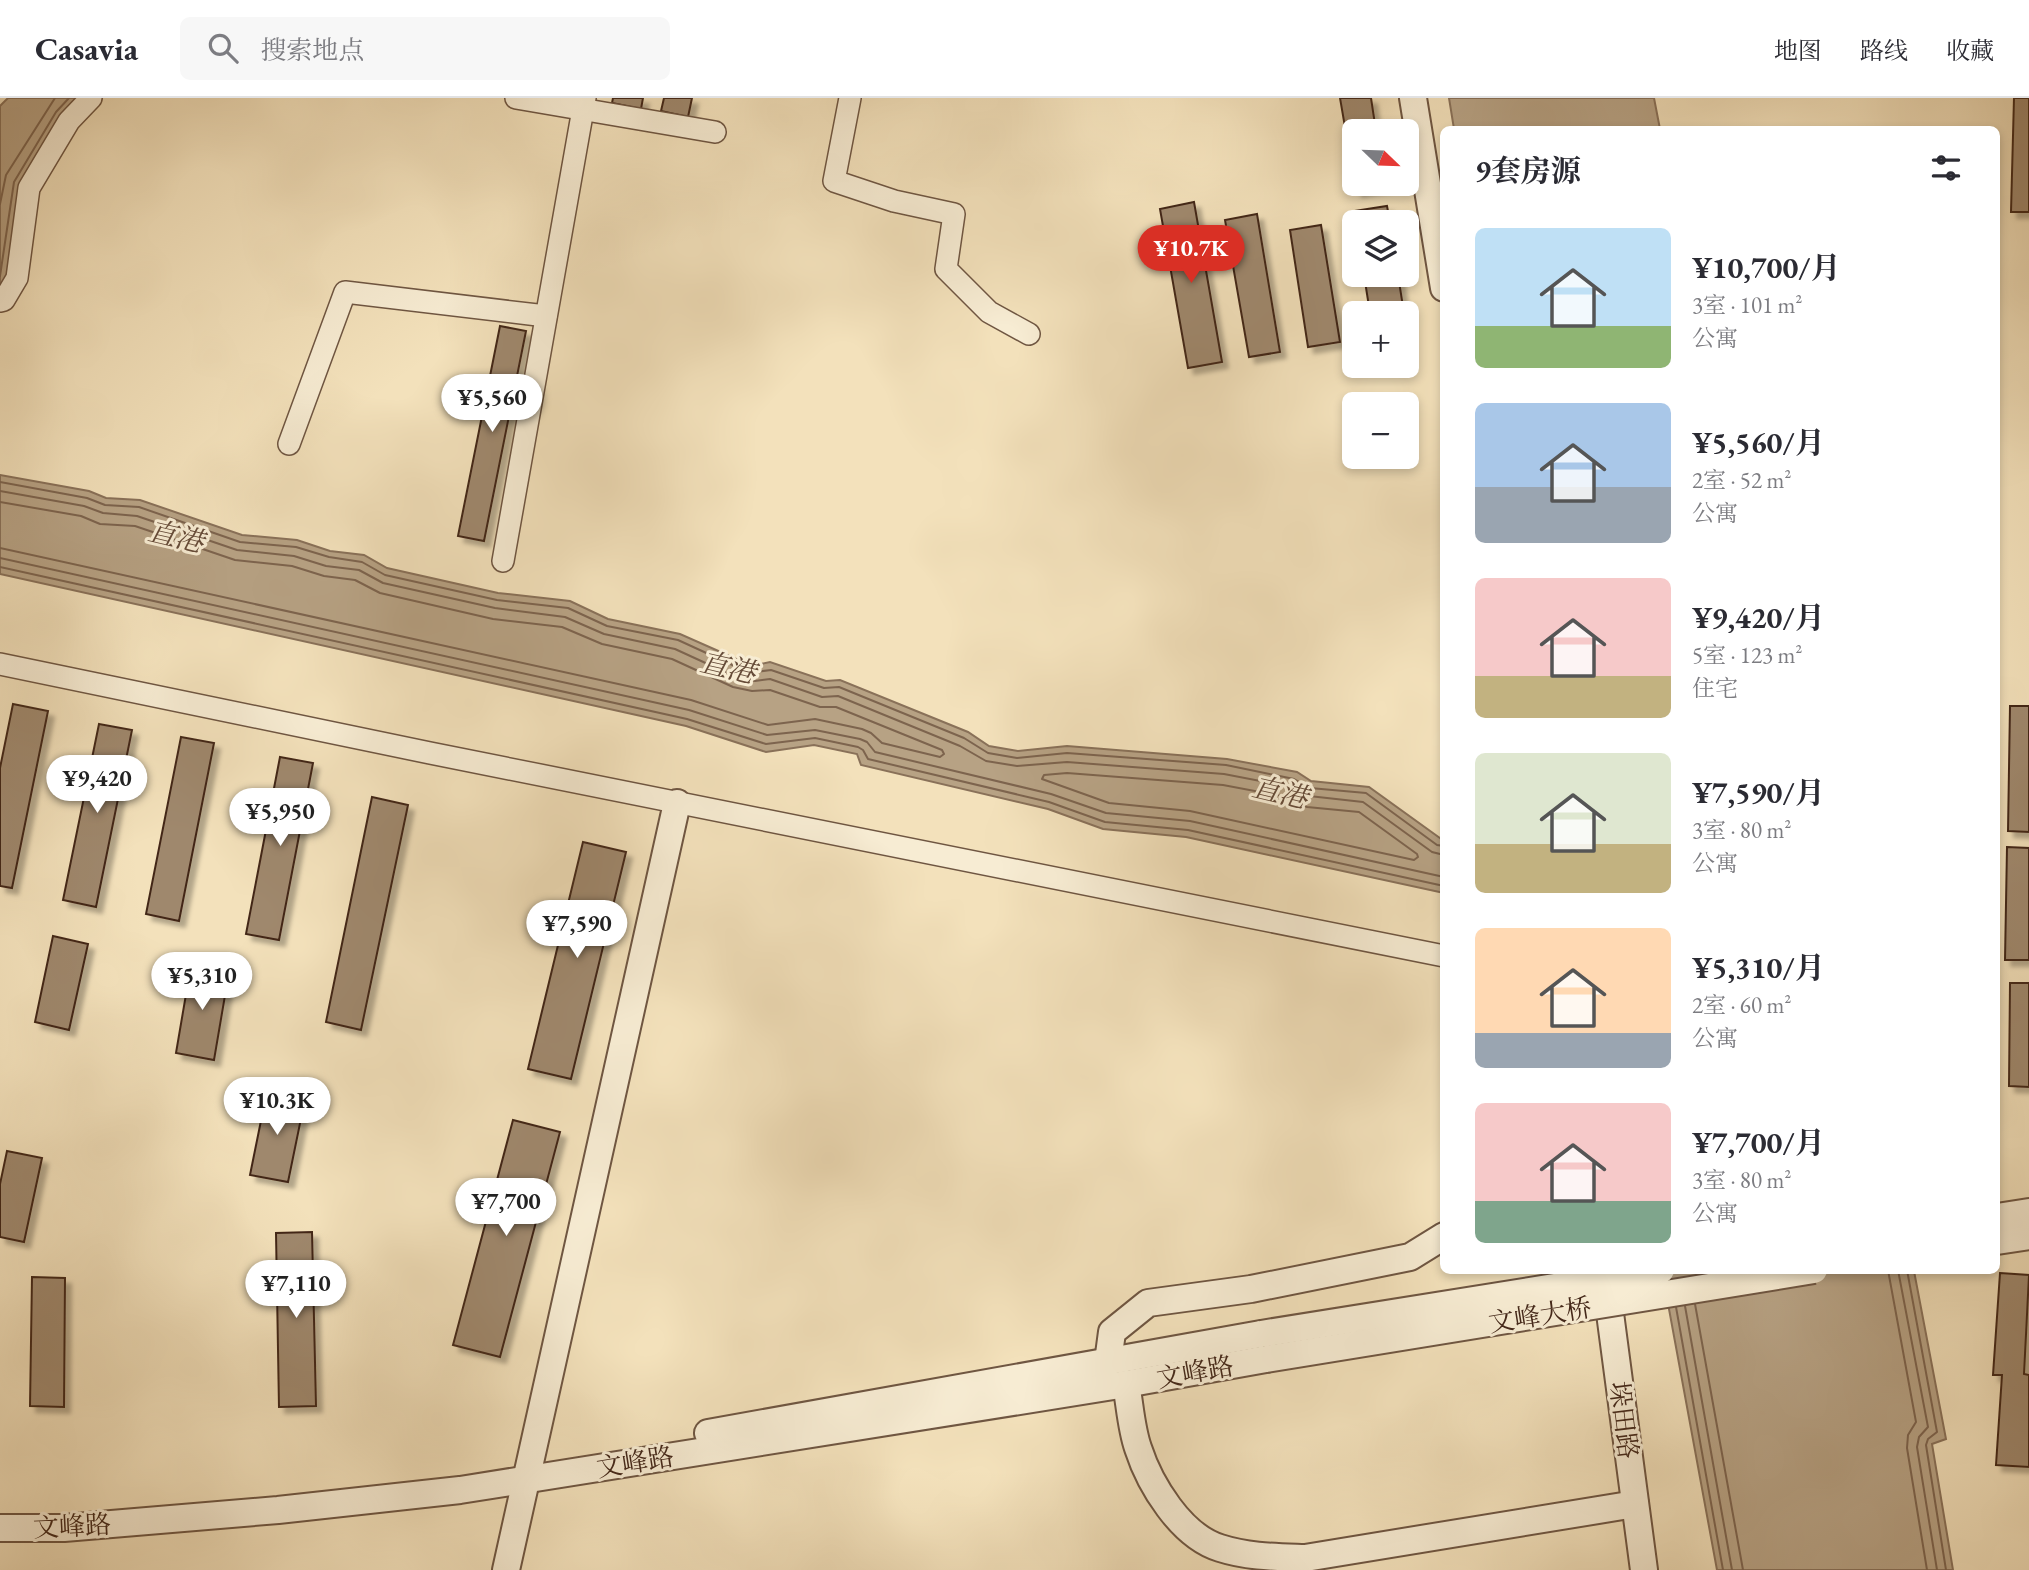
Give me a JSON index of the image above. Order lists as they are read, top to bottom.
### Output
{
  "streets": {
    "street": ["文峰大桥", "文峰路", "垛田路"]
  },
  "crossings": [
    ["文峰大桥", "文峰路"]
  ],
  "water": ["直港"],
  "north": "bottom right",
  "page": {
    "header": "Casavia",
    "search": "搜索地点",
    "nav": ["地图", "路线", "收藏"],
    "map_buttons": ["+", "−"],
    "heading": "9套房源",
    "list": [
      {
        "name": "¥10,700/月",
        "note": "3室 · 101 m² · 公寓"
      },
      {
        "name": "¥5,560/月",
        "note": "2室 · 52 m² · 公寓"
      },
      {
        "name": "¥9,420/月",
        "note": "5室 · 123 m² · 住宅"
      },
      {
        "name": "¥7,590/月",
        "note": "3室 · 80 m² · 公寓"
      },
      {
        "name": "¥5,310/月",
        "note": "2室 · 60 m² · 公寓"
      },
      {
        "name": "¥7,700/月",
        "note": "3室 · 80 m² · 公寓"
      }
    ],
    "price": [
      "¥10.7K",
      "¥5,560",
      "¥9,420",
      "¥5,950",
      "¥7,590",
      "¥5,310",
      "¥10.3K",
      "¥7,700",
      "¥7,110"
    ]
  }
}
